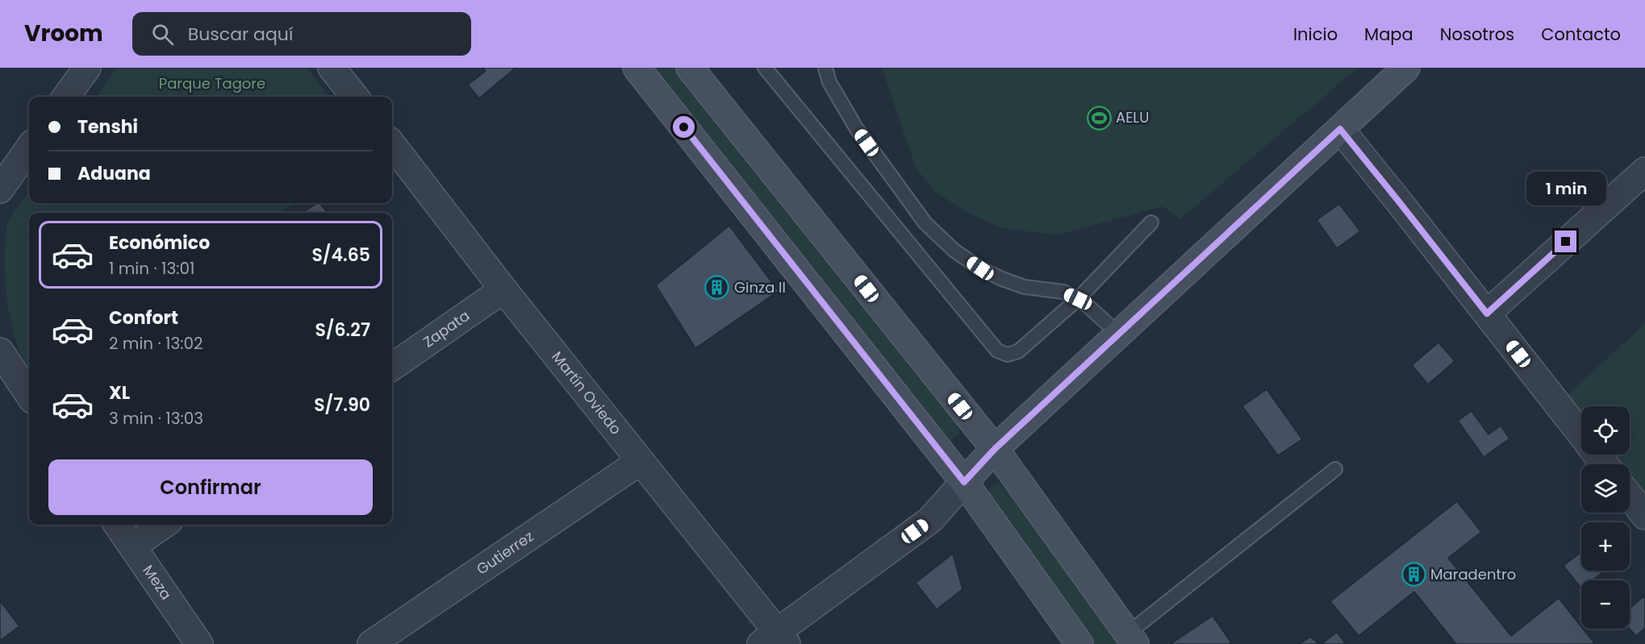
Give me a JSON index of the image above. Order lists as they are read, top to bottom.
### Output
{
  "streets": {
    "street": [
      "Zapata",
      "Martín Oviedo",
      "Gutierrez",
      "Meza"
    ]
  },
  "crossings": [
    ["Zapata", "Martín Oviedo"],
    ["Martín Oviedo", "Gutierrez"]
  ],
  "parks": ["Parque Tagore"],
  "places": {
    "sports": ["AELU"],
    "building": ["Ginza II", "Maradentro"]
  },
  "page": {
    "header": "Vroom",
    "search": "Buscar aquí",
    "nav": [
      "Inicio",
      "Mapa",
      "Nosotros",
      "Contacto"
    ],
    "banner": ["Tenshi", "Aduana"],
    "bubble": "1 min",
    "list": [
      {
        "name": "Económico",
        "note": "1 min · 13:01",
        "value": "S/4.65"
      },
      {
        "name": "Confort",
        "note": "2 min · 13:02",
        "value": "S/6.27"
      },
      {
        "name": "XL",
        "note": "3 min · 13:03",
        "value": "S/7.90"
      }
    ],
    "map_buttons": ["+", "−"],
    "buttons": "Confirmar"
  }
}
